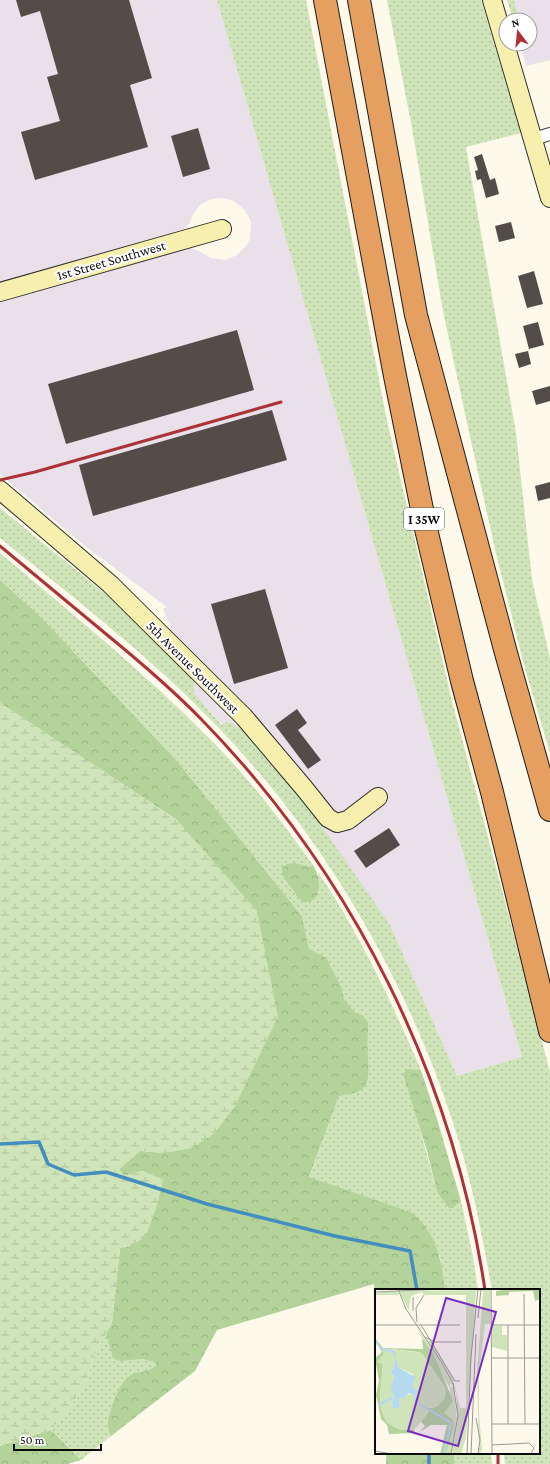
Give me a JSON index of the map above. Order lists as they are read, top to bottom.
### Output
{
  "streets": {
    "highway": ["I 35W"],
    "street": ["1st Street Southwest", "5th Avenue Southwest"]
  },
  "scale_bar": "50 m",
  "north": "top"
}
